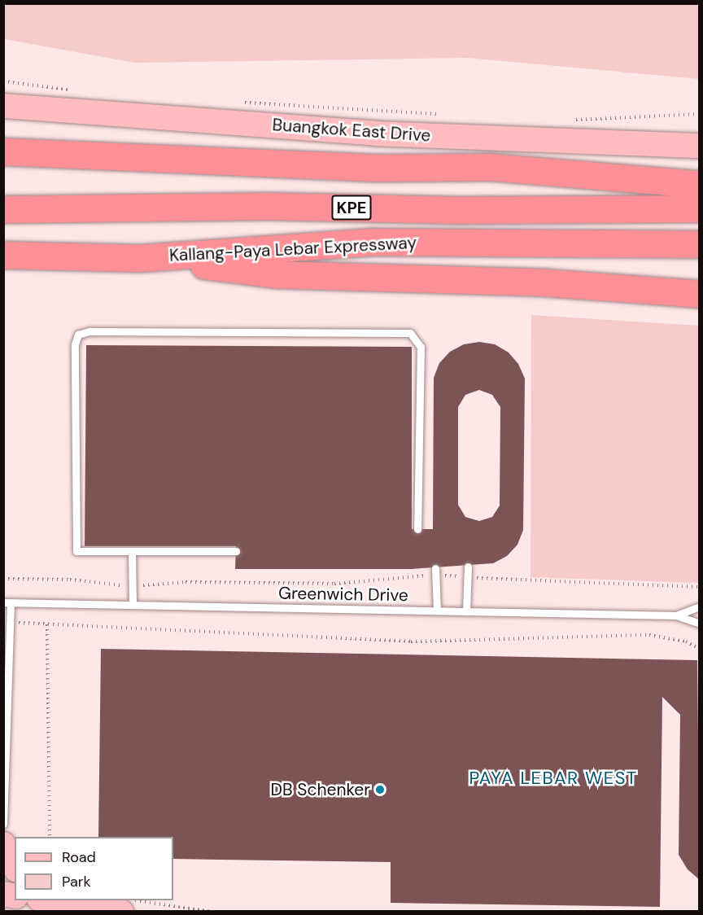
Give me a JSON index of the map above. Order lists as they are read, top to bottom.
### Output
{
  "streets": {
    "highway": ["KPE", "Kallang-Paya Lebar Expressway"],
    "main road": ["Buangkok East Drive"],
    "lane": ["Greenwich Drive"]
  },
  "districts": ["PAYA LEBAR WEST"],
  "places": ["DB Schenker"],
  "legend": ["Road", "Park"]
}
